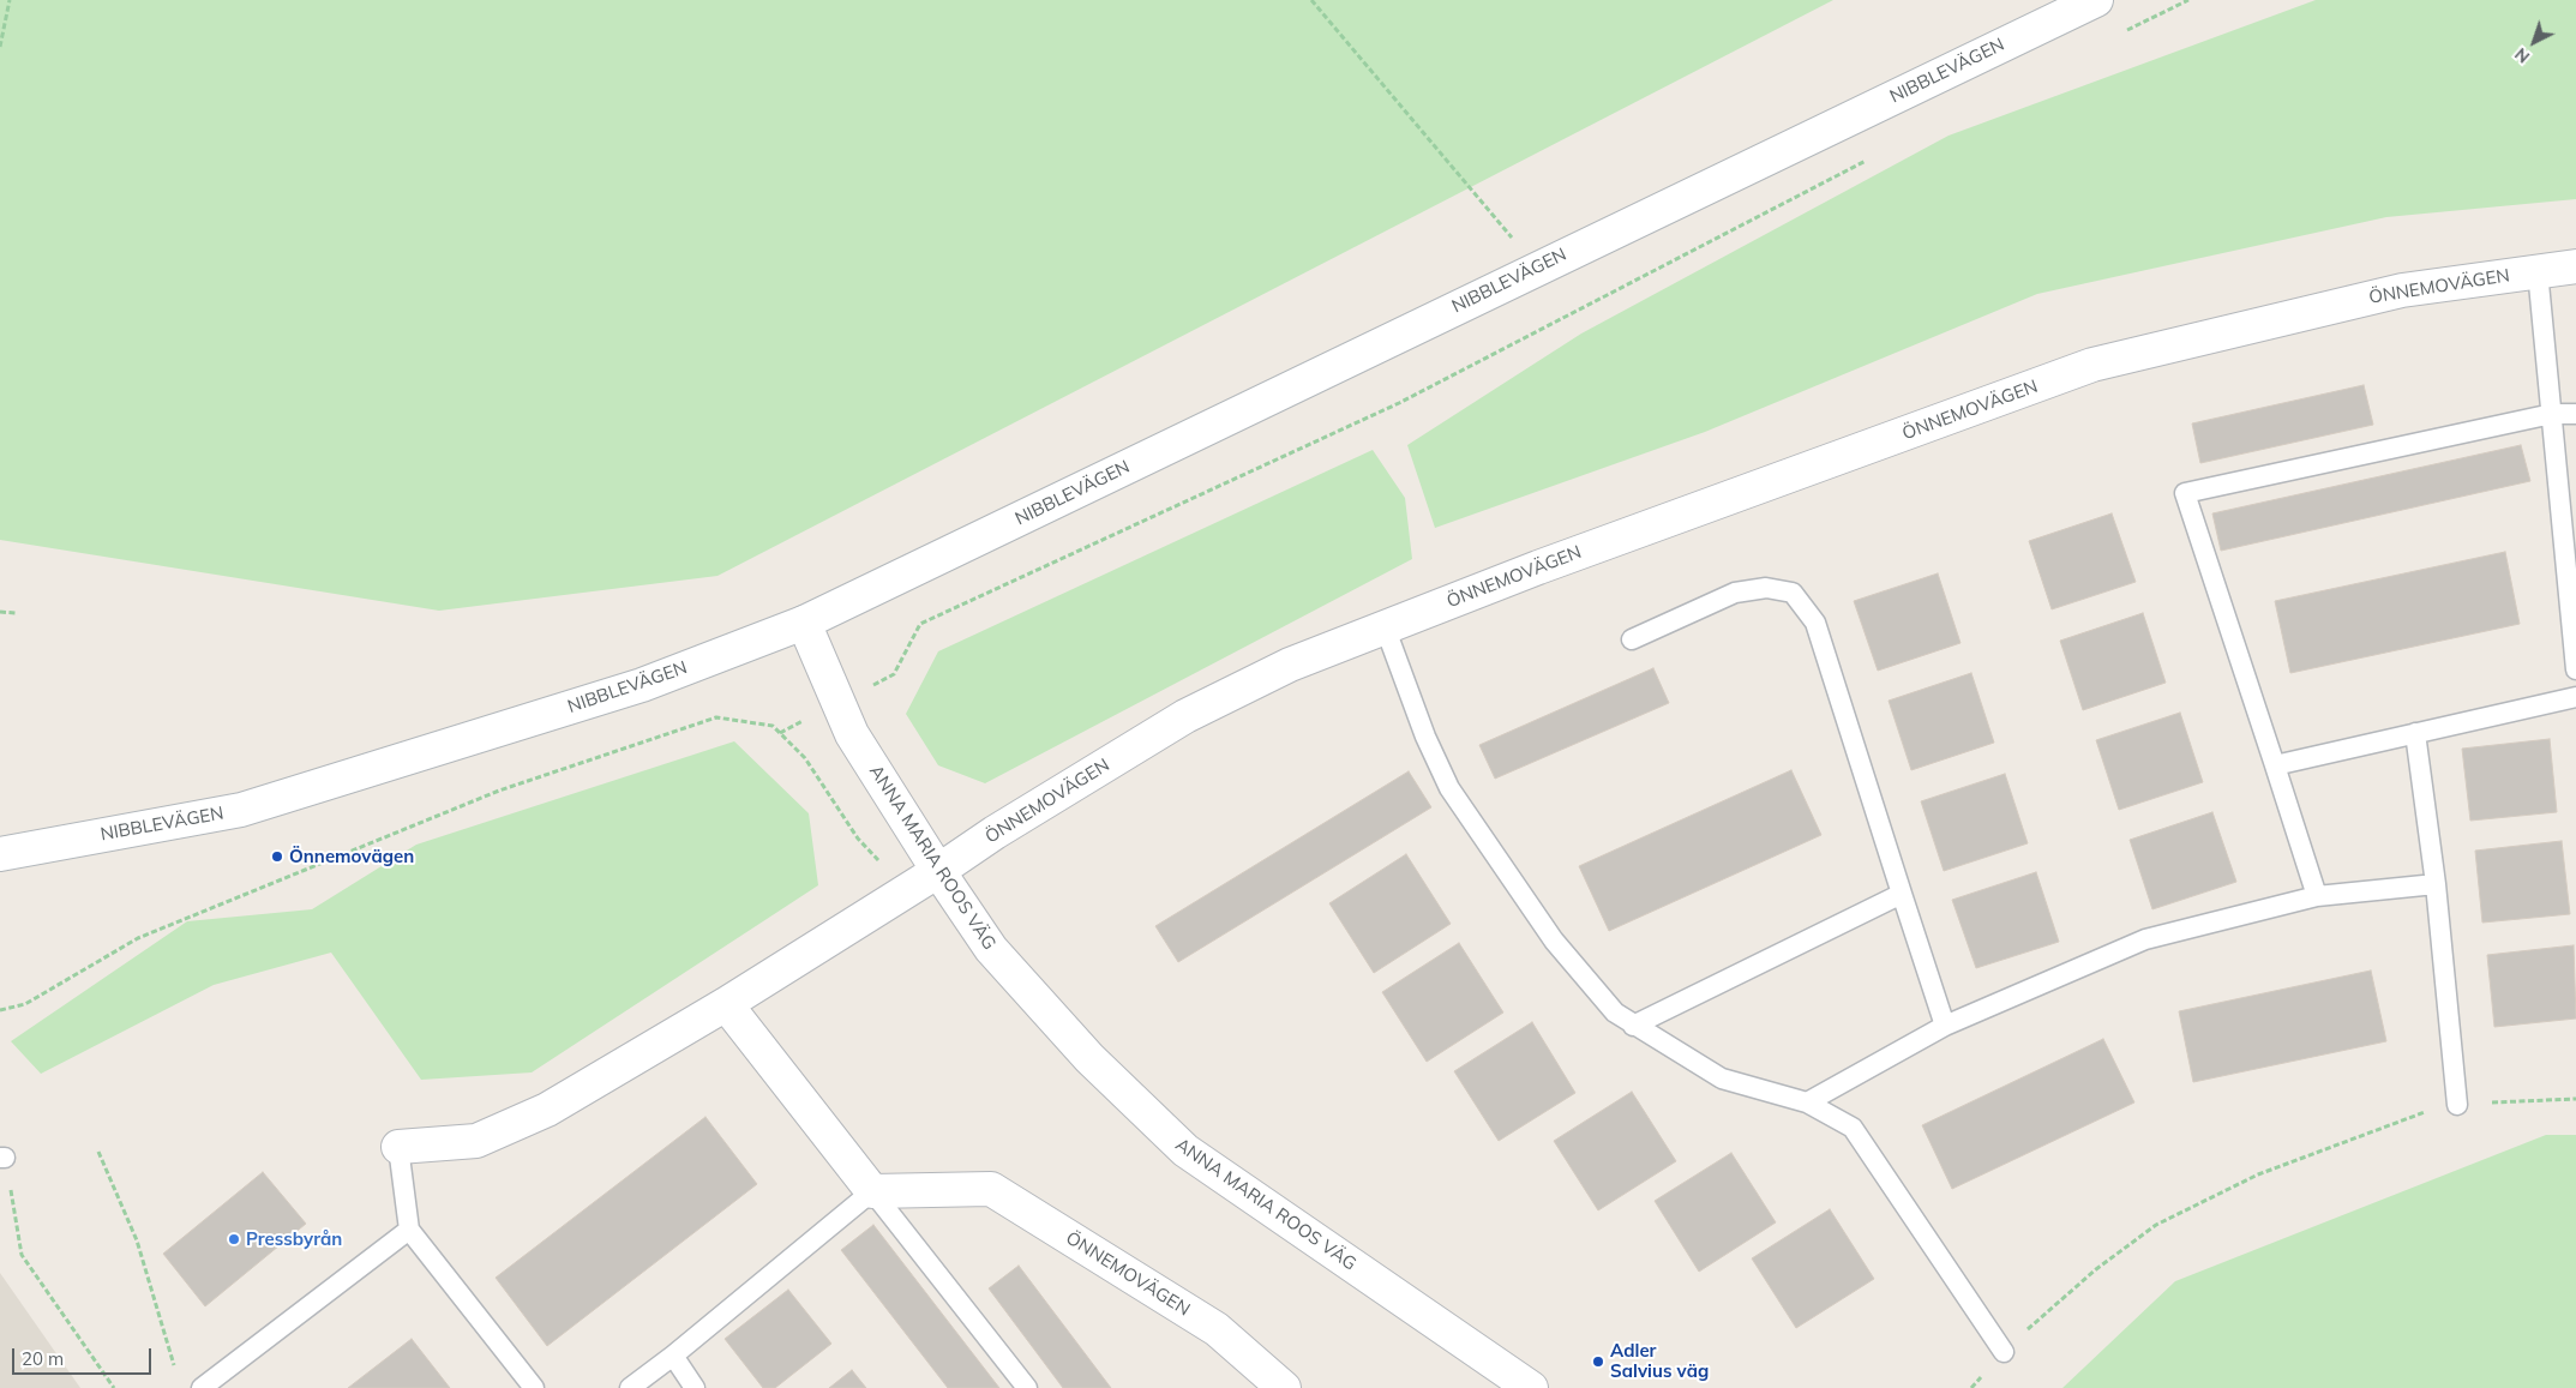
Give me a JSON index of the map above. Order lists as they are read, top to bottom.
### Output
{
  "streets": {
    "street": ["NIBBLEVÄGEN", "ÖNNEMOVÄGEN", "ANNA MARIA ROOS VÄG"]
  },
  "crossings": [
    ["NIBBLEVÄGEN", "ANNA MARIA ROOS VÄG"],
    ["ÖNNEMOVÄGEN", "ANNA MARIA ROOS VÄG"]
  ],
  "places": ["Önnemovägen", "Pressbyrån", "Adler Salvius väg"],
  "scale_bar": "20 m",
  "north": "bottom left"
}
